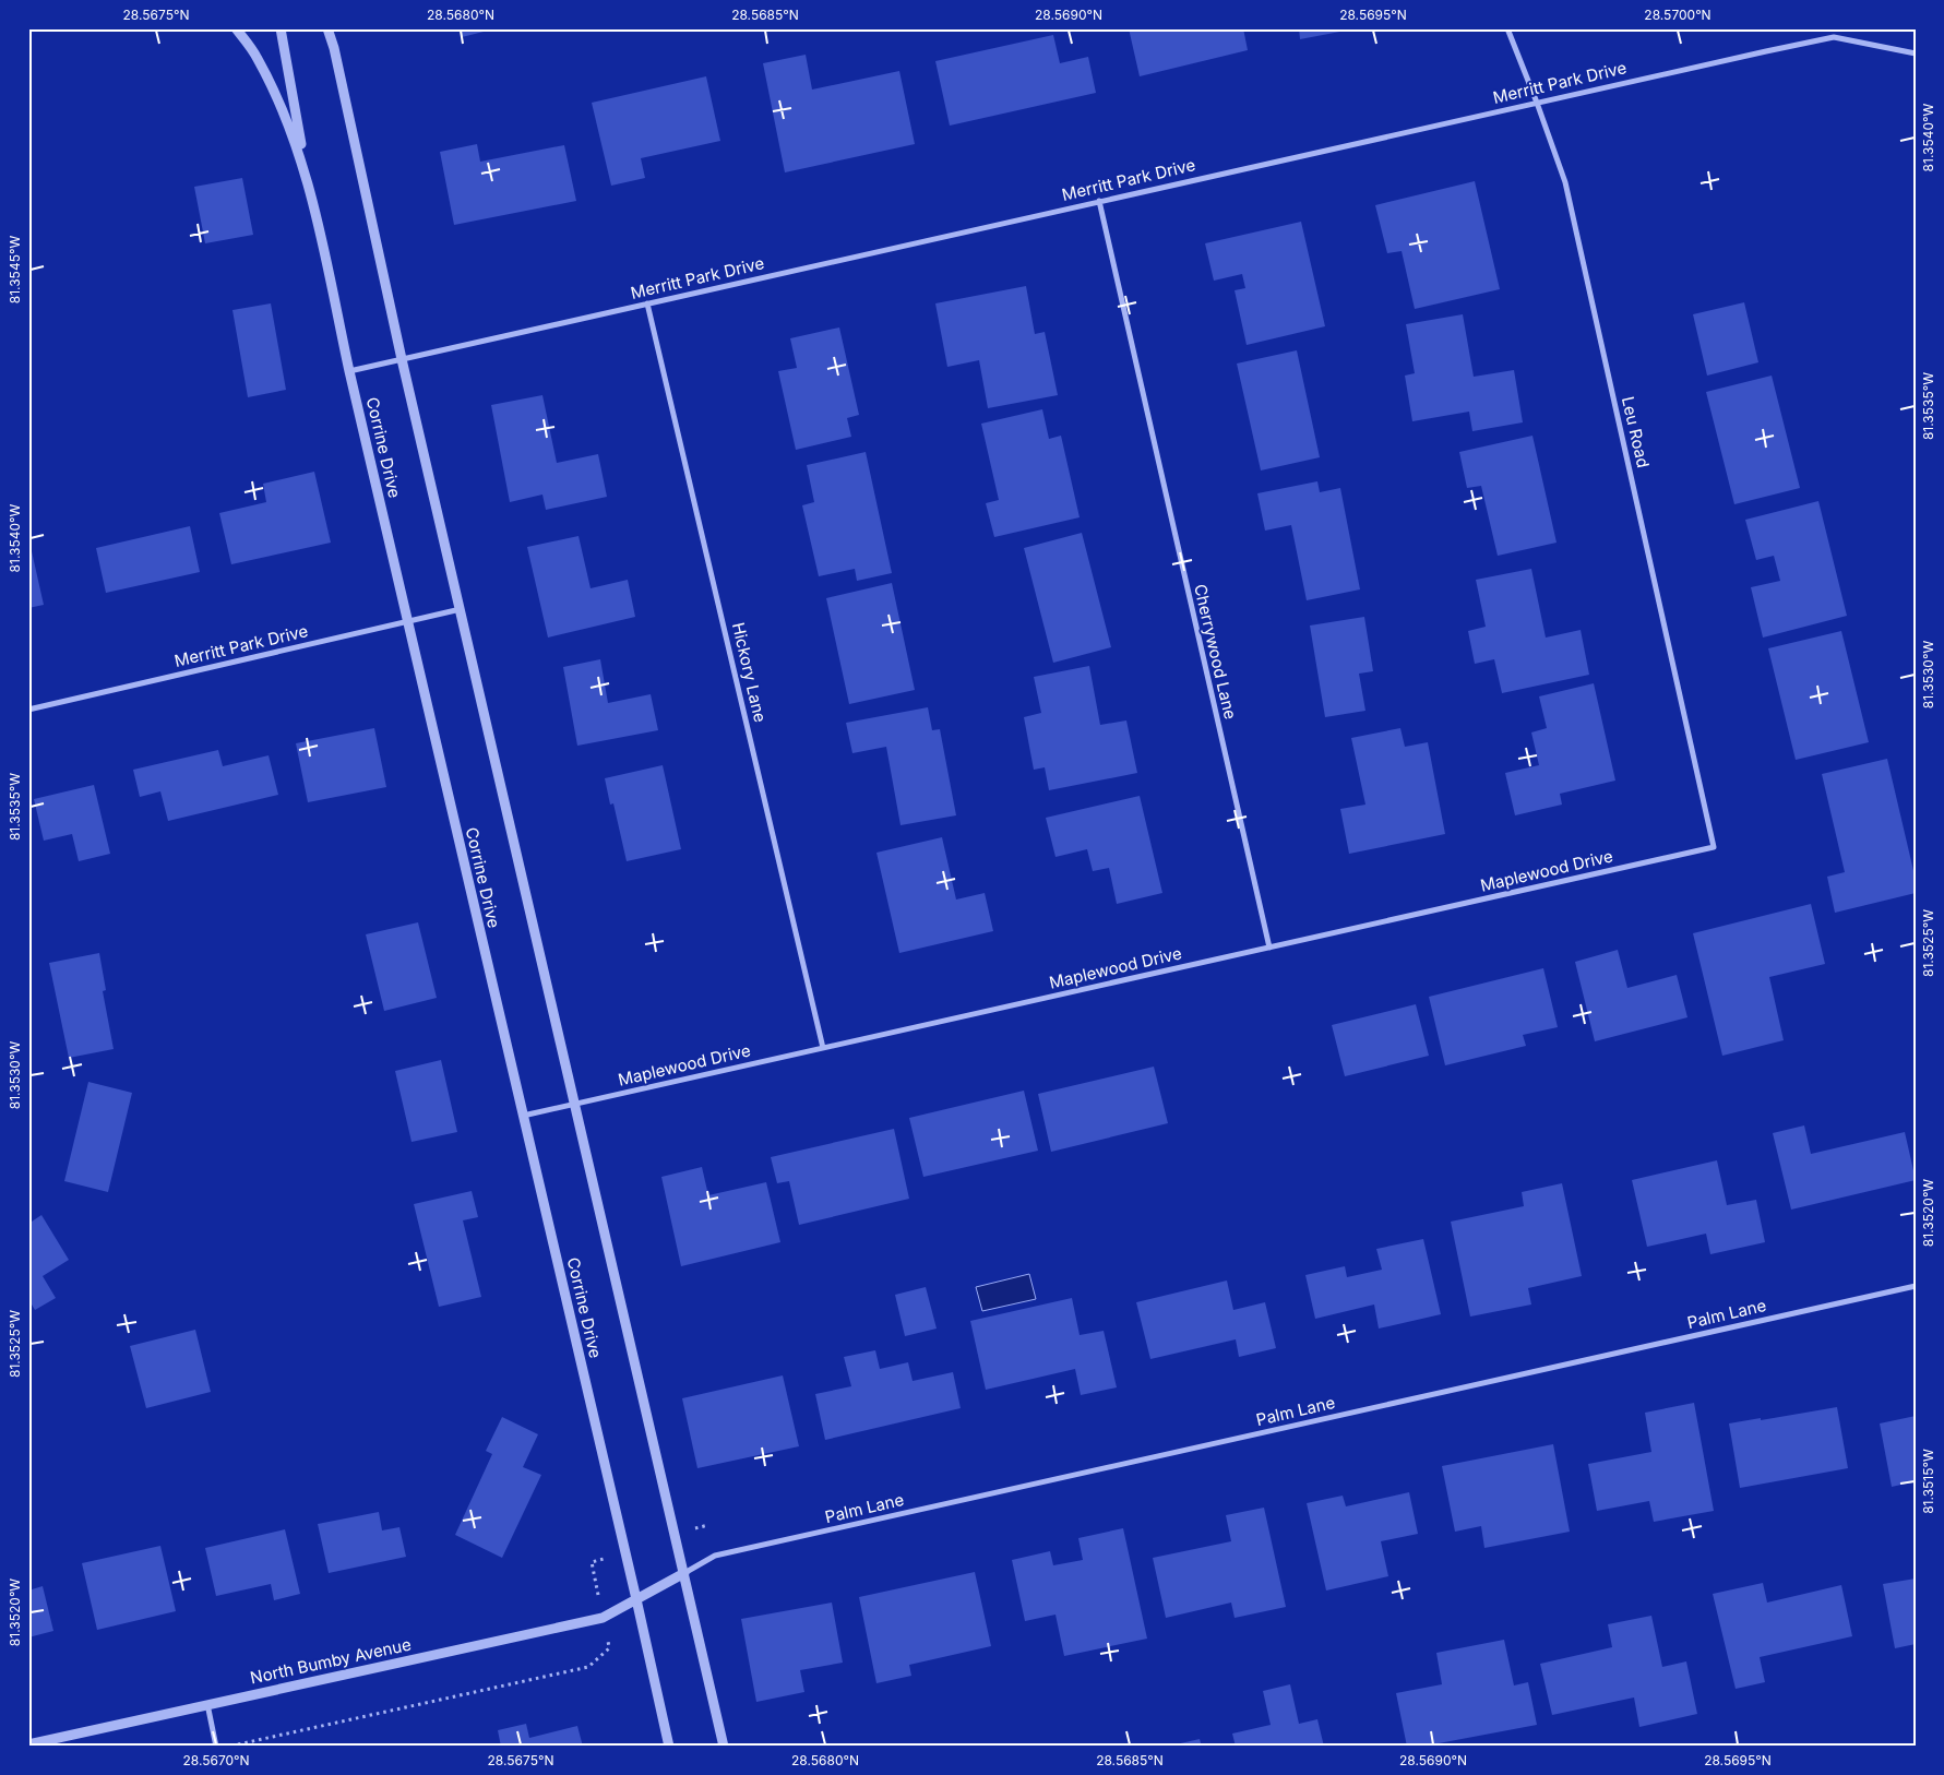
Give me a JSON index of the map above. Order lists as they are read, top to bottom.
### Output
{
  "streets": {
    "street": [
      "Merritt Park Drive",
      "Leu Road",
      "Corrine Drive",
      "Cherrywood Lane",
      "Hickory Lane",
      "Maplewood Drive",
      "Palm Lane",
      "North Bumby Avenue"
    ]
  },
  "crossings": [
    ["Merritt Park Drive", "Leu Road"],
    ["Merritt Park Drive", "Corrine Drive"],
    ["Merritt Park Drive", "Cherrywood Lane"],
    ["Merritt Park Drive", "Hickory Lane"],
    ["Leu Road", "Maplewood Drive"],
    ["Corrine Drive", "Maplewood Drive"],
    ["Corrine Drive", "North Bumby Avenue"],
    ["Cherrywood Lane", "Maplewood Drive"],
    ["Hickory Lane", "Maplewood Drive"],
    ["Palm Lane", "North Bumby Avenue"]
  ],
  "coordinates": [
    "28.5675°N",
    "28.5680°N",
    "28.5685°N",
    "28.5690°N",
    "28.5695°N",
    "28.5700°N",
    "81.3540°W",
    "81.3545°W",
    "81.3535°W",
    "81.3530°W",
    "81.3525°W",
    "81.3520°W",
    "81.3515°W",
    "28.5670°N"
  ]
}
